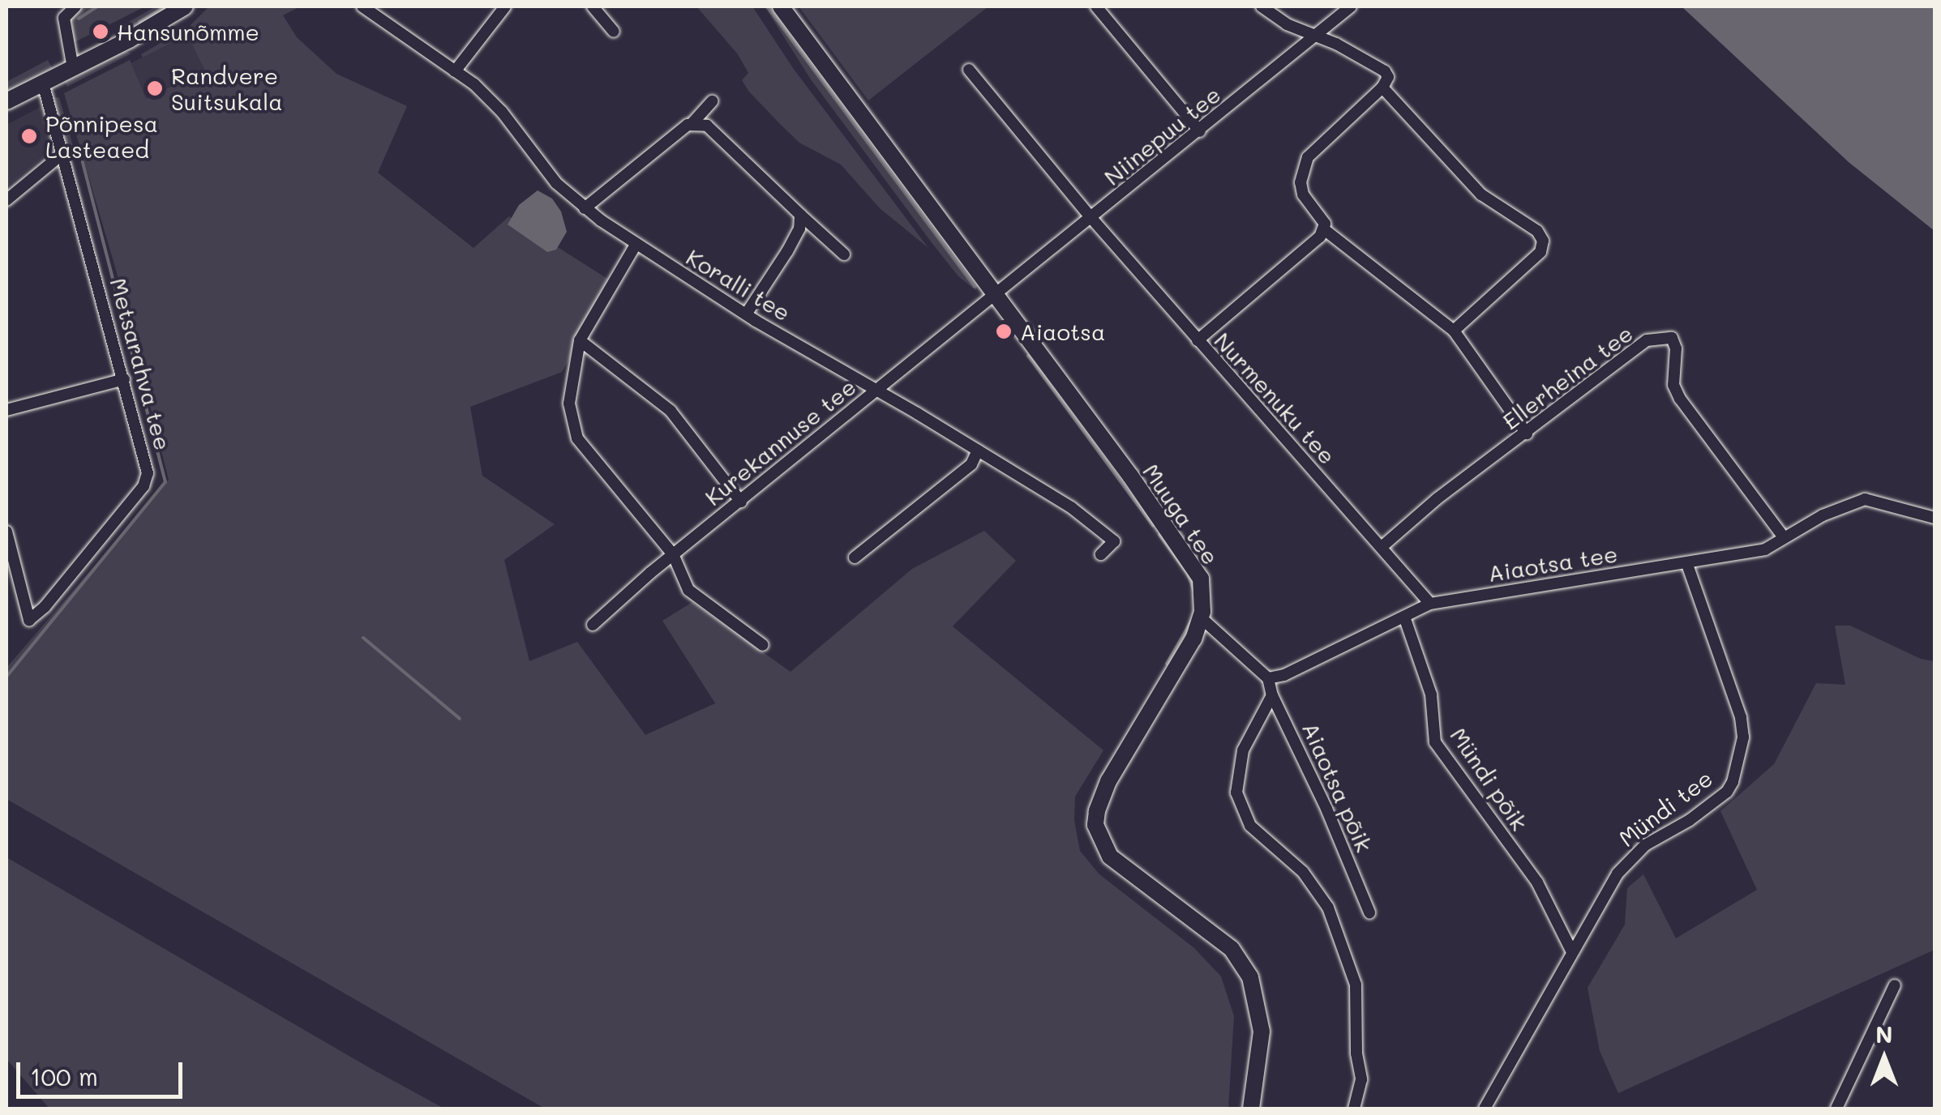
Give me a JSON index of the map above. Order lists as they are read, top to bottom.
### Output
{
  "streets": {
    "street": [
      "Niinepuu tee",
      "Koralli tee",
      "Metsarahva tee",
      "Ellerheina tee",
      "Nurmenuku tee",
      "Kurekannuse tee",
      "Muuga tee",
      "Aiaotsa tee",
      "Mündi põik",
      "Aiaotsa põik",
      "Mündi tee"
    ]
  },
  "crossings": [
    ["Niinepuu tee", "Nurmenuku tee"],
    ["Niinepuu tee", "Kurekannuse tee"],
    ["Niinepuu tee", "Muuga tee"],
    ["Koralli tee", "Kurekannuse tee"],
    ["Ellerheina tee", "Nurmenuku tee"],
    ["Ellerheina tee", "Aiaotsa tee"],
    ["Nurmenuku tee", "Aiaotsa tee"],
    ["Kurekannuse tee", "Muuga tee"],
    ["Aiaotsa tee", "Mündi põik"],
    ["Aiaotsa tee", "Aiaotsa põik"],
    ["Aiaotsa tee", "Mündi tee"],
    ["Mündi põik", "Mündi tee"]
  ],
  "places": [
    "Hansunõmme",
    "Randvere Suitsukala",
    "Põnnipesa Lasteaed",
    "Aiaotsa"
  ],
  "scale_bar": "100 m",
  "north": "top"
}
